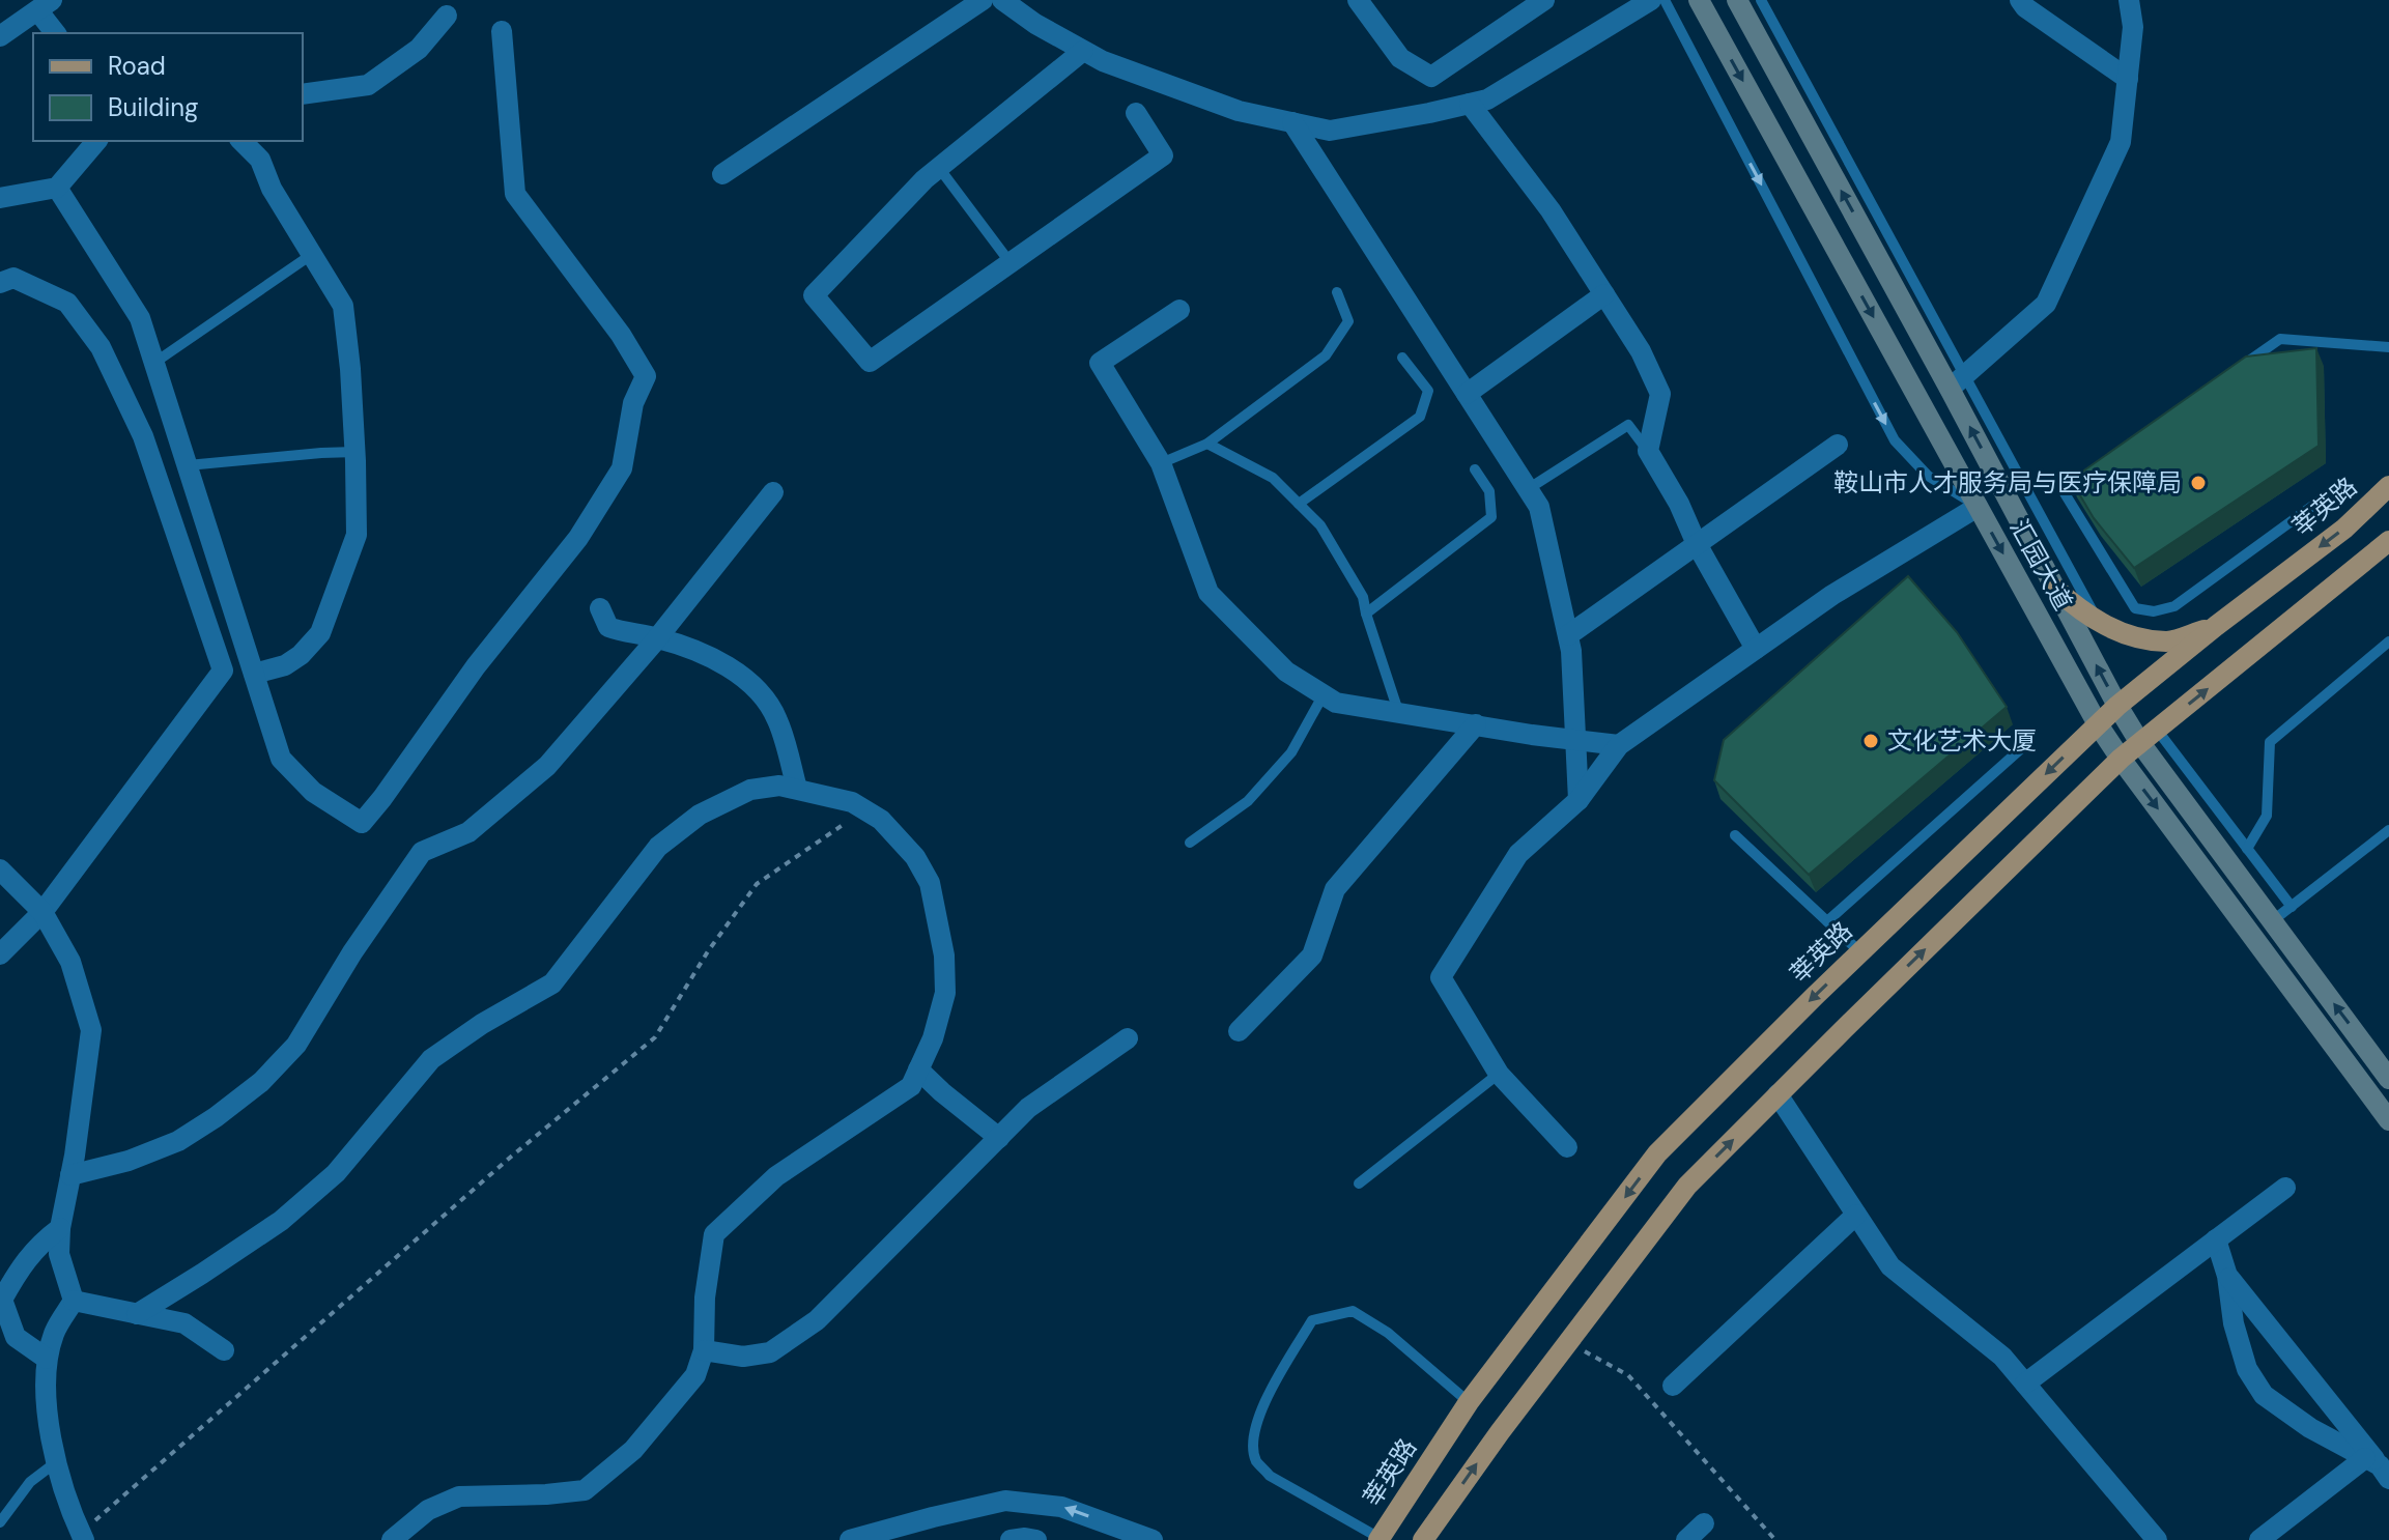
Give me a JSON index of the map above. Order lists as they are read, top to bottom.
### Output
{
  "streets": {
    "main road": ["莘英路", "汇园大道"]
  },
  "crossings": [
    ["莘英路", "汇园大道"]
  ],
  "places": ["鞍山市人才服务局与医疗保障局", "文化艺术大厦"],
  "legend": ["Road", "Building"]
}
